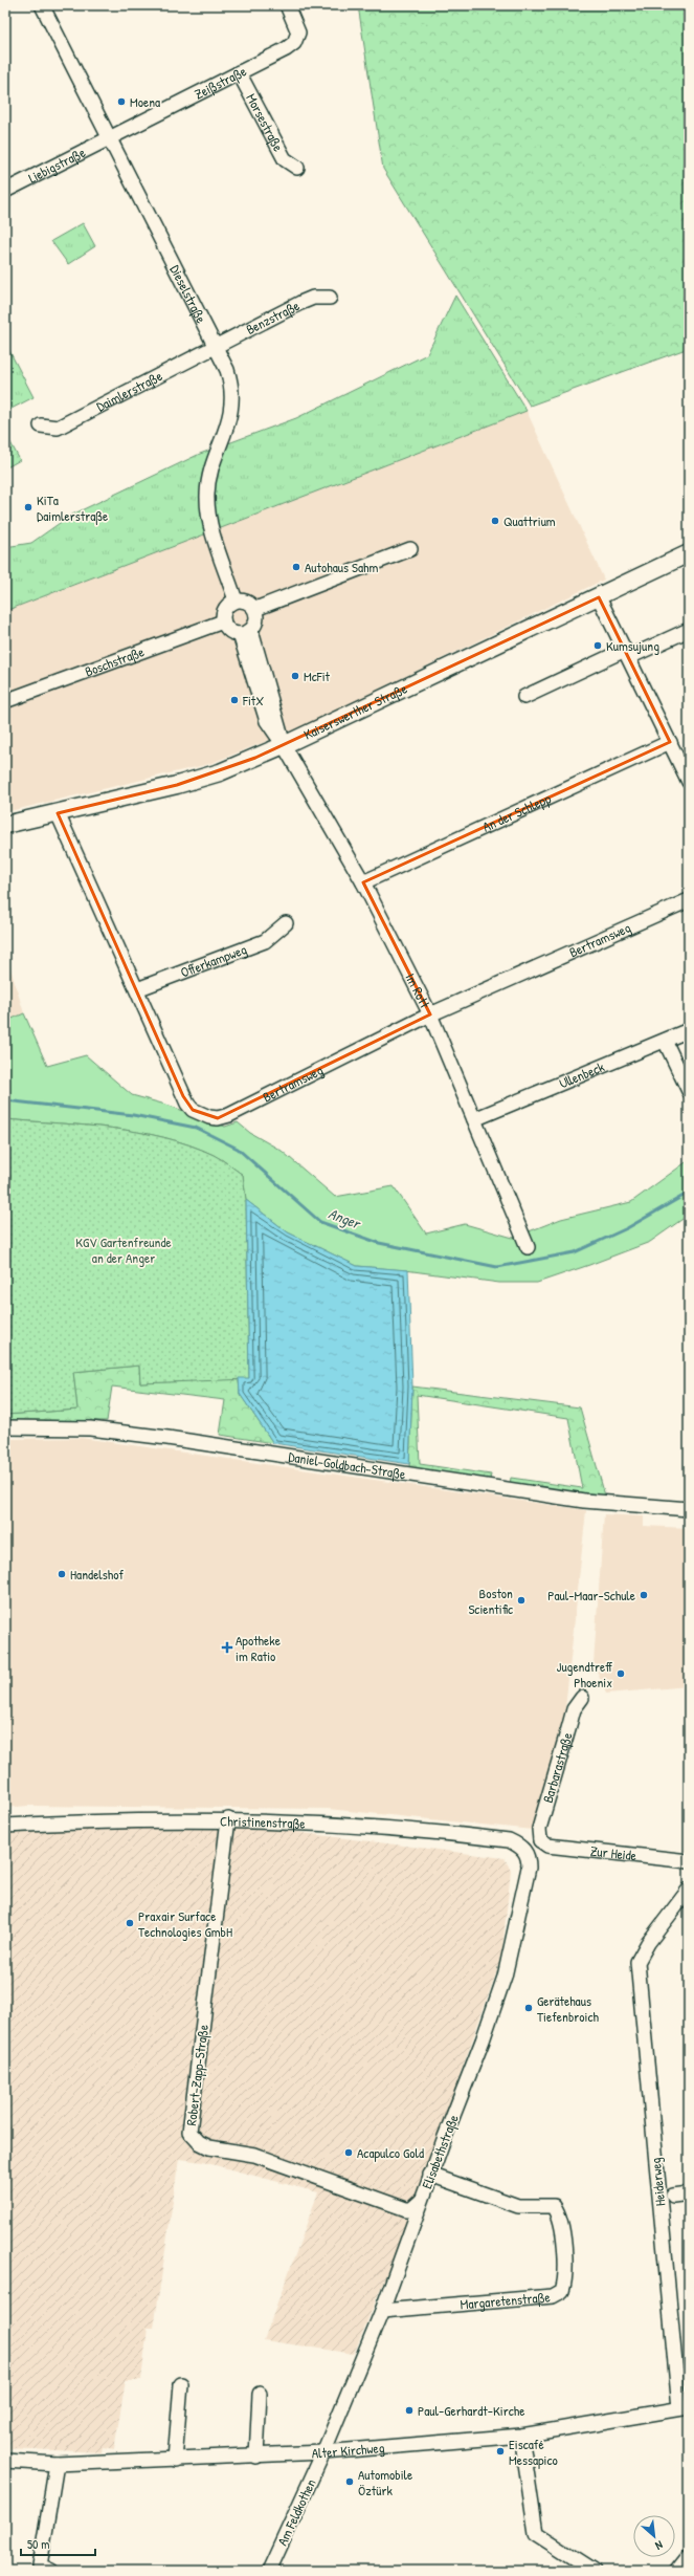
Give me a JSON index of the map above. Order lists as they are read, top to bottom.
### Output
{
  "streets": {
    "main road": ["Kaiserswerther Straße"],
    "street": [
      "Zeißstraße",
      "Morsestraße",
      "Liebigstraße",
      "Dieselstraße",
      "Benzstraße",
      "Daimlerstraße",
      "Boschstraße",
      "An der Schlepp",
      "Bertramsweg",
      "Offerkampweg",
      "Im Rott",
      "Ullenbeck",
      "Daniel-Goldbach-Straße",
      "Barbarastraße",
      "Christinenstraße",
      "Zur Heide",
      "Robert-Zapp-Straße",
      "Elisabethstraße",
      "Heiderweg",
      "Margaretenstraße",
      "Alter Kirchweg",
      "Am Feldkothen"
    ]
  },
  "crossings": [
    ["Zeißstraße", "Morsestraße"],
    ["Zeißstraße", "Liebigstraße"],
    ["Zeißstraße", "Dieselstraße"],
    ["Liebigstraße", "Dieselstraße"],
    ["Dieselstraße", "Benzstraße"],
    ["Dieselstraße", "Daimlerstraße"],
    ["Dieselstraße", "Boschstraße"],
    ["Benzstraße", "Daimlerstraße"],
    ["Kaiserswerther Straße", "Bertramsweg"],
    ["Kaiserswerther Straße", "Im Rott"],
    ["An der Schlepp", "Im Rott"],
    ["Bertramsweg", "Offerkampweg"],
    ["Bertramsweg", "Im Rott"],
    ["Im Rott", "Ullenbeck"],
    ["Barbarastraße", "Zur Heide"],
    ["Christinenstraße", "Robert-Zapp-Straße"],
    ["Christinenstraße", "Elisabethstraße"],
    ["Robert-Zapp-Straße", "Elisabethstraße"],
    ["Elisabethstraße", "Margaretenstraße"],
    ["Elisabethstraße", "Alter Kirchweg"],
    ["Elisabethstraße", "Am Feldkothen"],
    ["Heiderweg", "Alter Kirchweg"],
    ["Alter Kirchweg", "Am Feldkothen"]
  ],
  "water": ["Anger"],
  "parks": ["KGV Gartenfreunde an der Anger"],
  "places": {
    "other": [
      "Moena",
      "KiTa Daimlerstraße",
      "Quattrium",
      "Autohaus Sahm",
      "Kumsujung",
      "McFit",
      "FitX",
      "Handelshof",
      "Paul-Maar-Schule",
      "Boston Scientific",
      "Jugendtreff Phoenix",
      "Praxair Surface Technologies GmbH",
      "Gerätehaus Tiefenbroich",
      "Acapulco Gold",
      "Paul-Gerhardt-Kirche",
      "Eiscafé Messapico",
      "Automobile Öztürk"
    ],
    "health": ["Apotheke im Ratio"]
  },
  "scale_bar": "50 m",
  "north": "bottom right"
}
